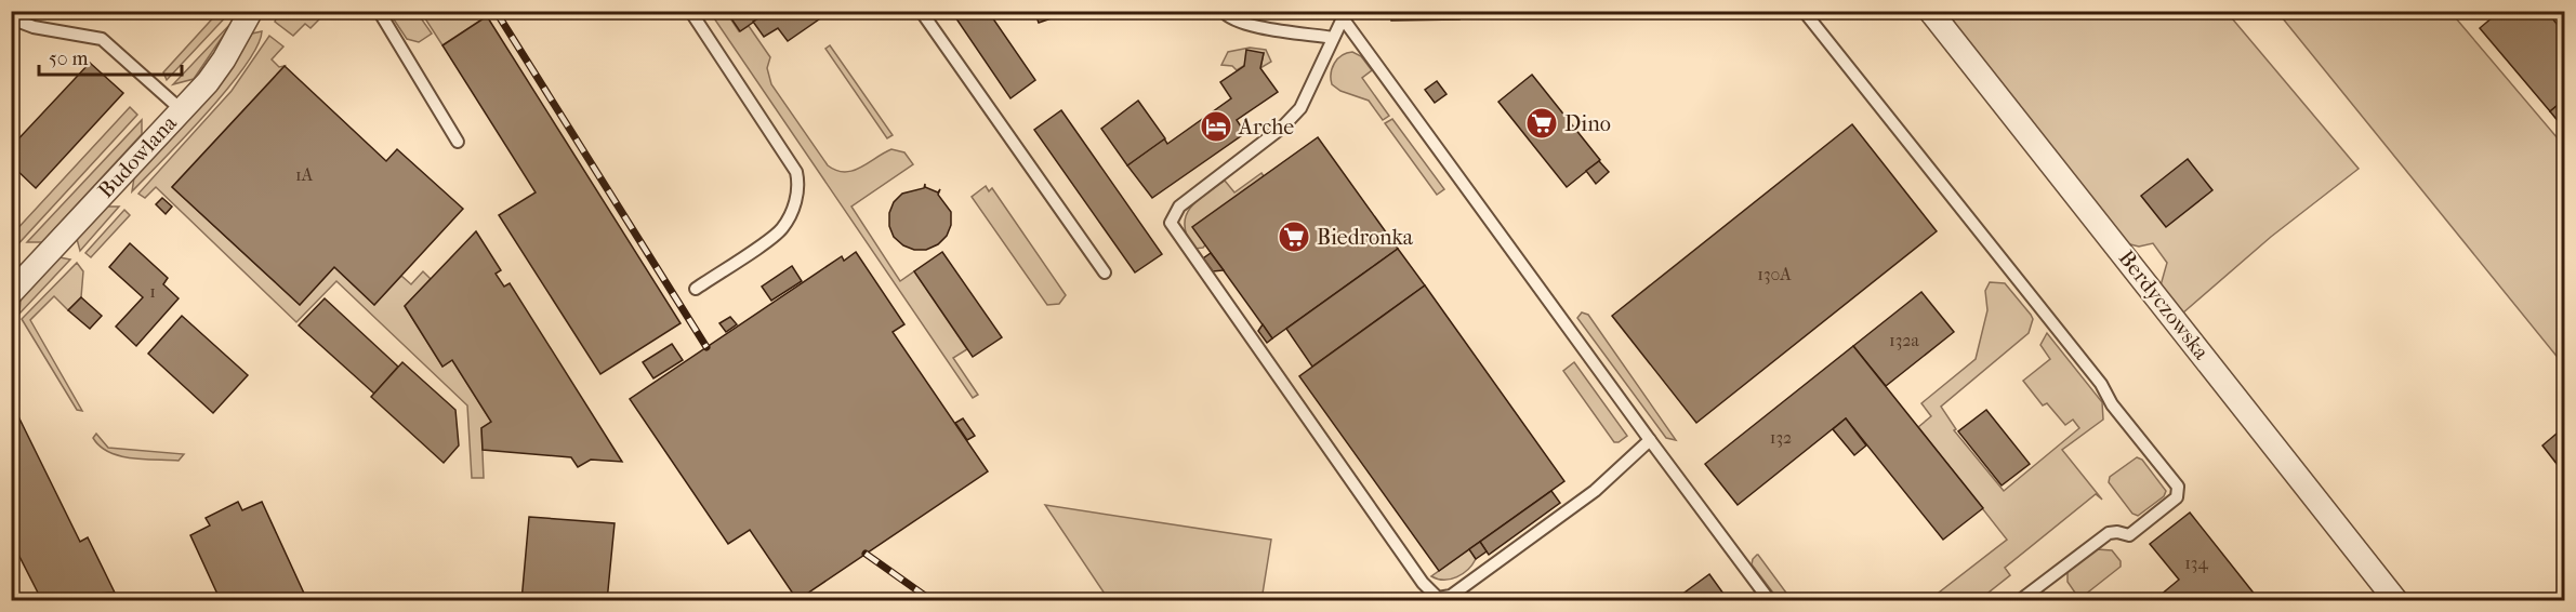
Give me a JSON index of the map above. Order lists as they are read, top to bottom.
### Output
{
  "streets": {
    "street": ["Budowlana", "Berdyczowska"]
  },
  "places": {
    "supermarket": ["Dino", "Biedronka"],
    "hotel": ["Arche"]
  },
  "house_numbers": [
    "1A",
    "130A",
    "1",
    "132a",
    "132",
    "134"
  ],
  "scale_bar": "50 m"
}
